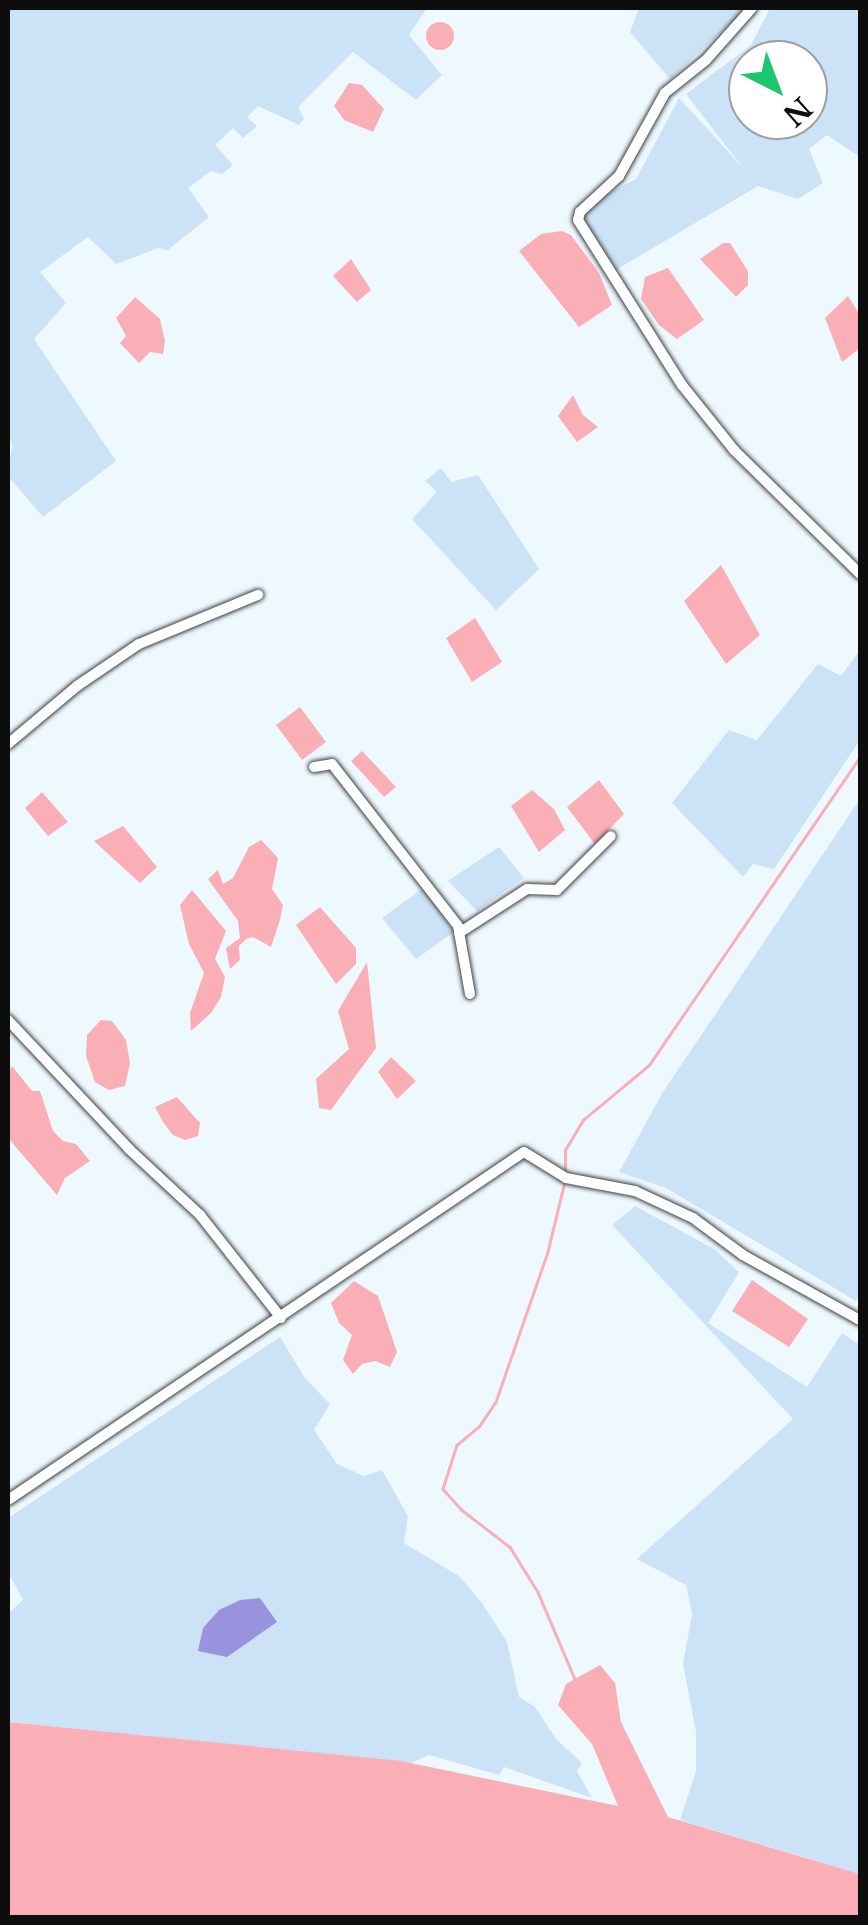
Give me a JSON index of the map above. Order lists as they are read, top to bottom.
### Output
{
  "north": "bottom right"
}
